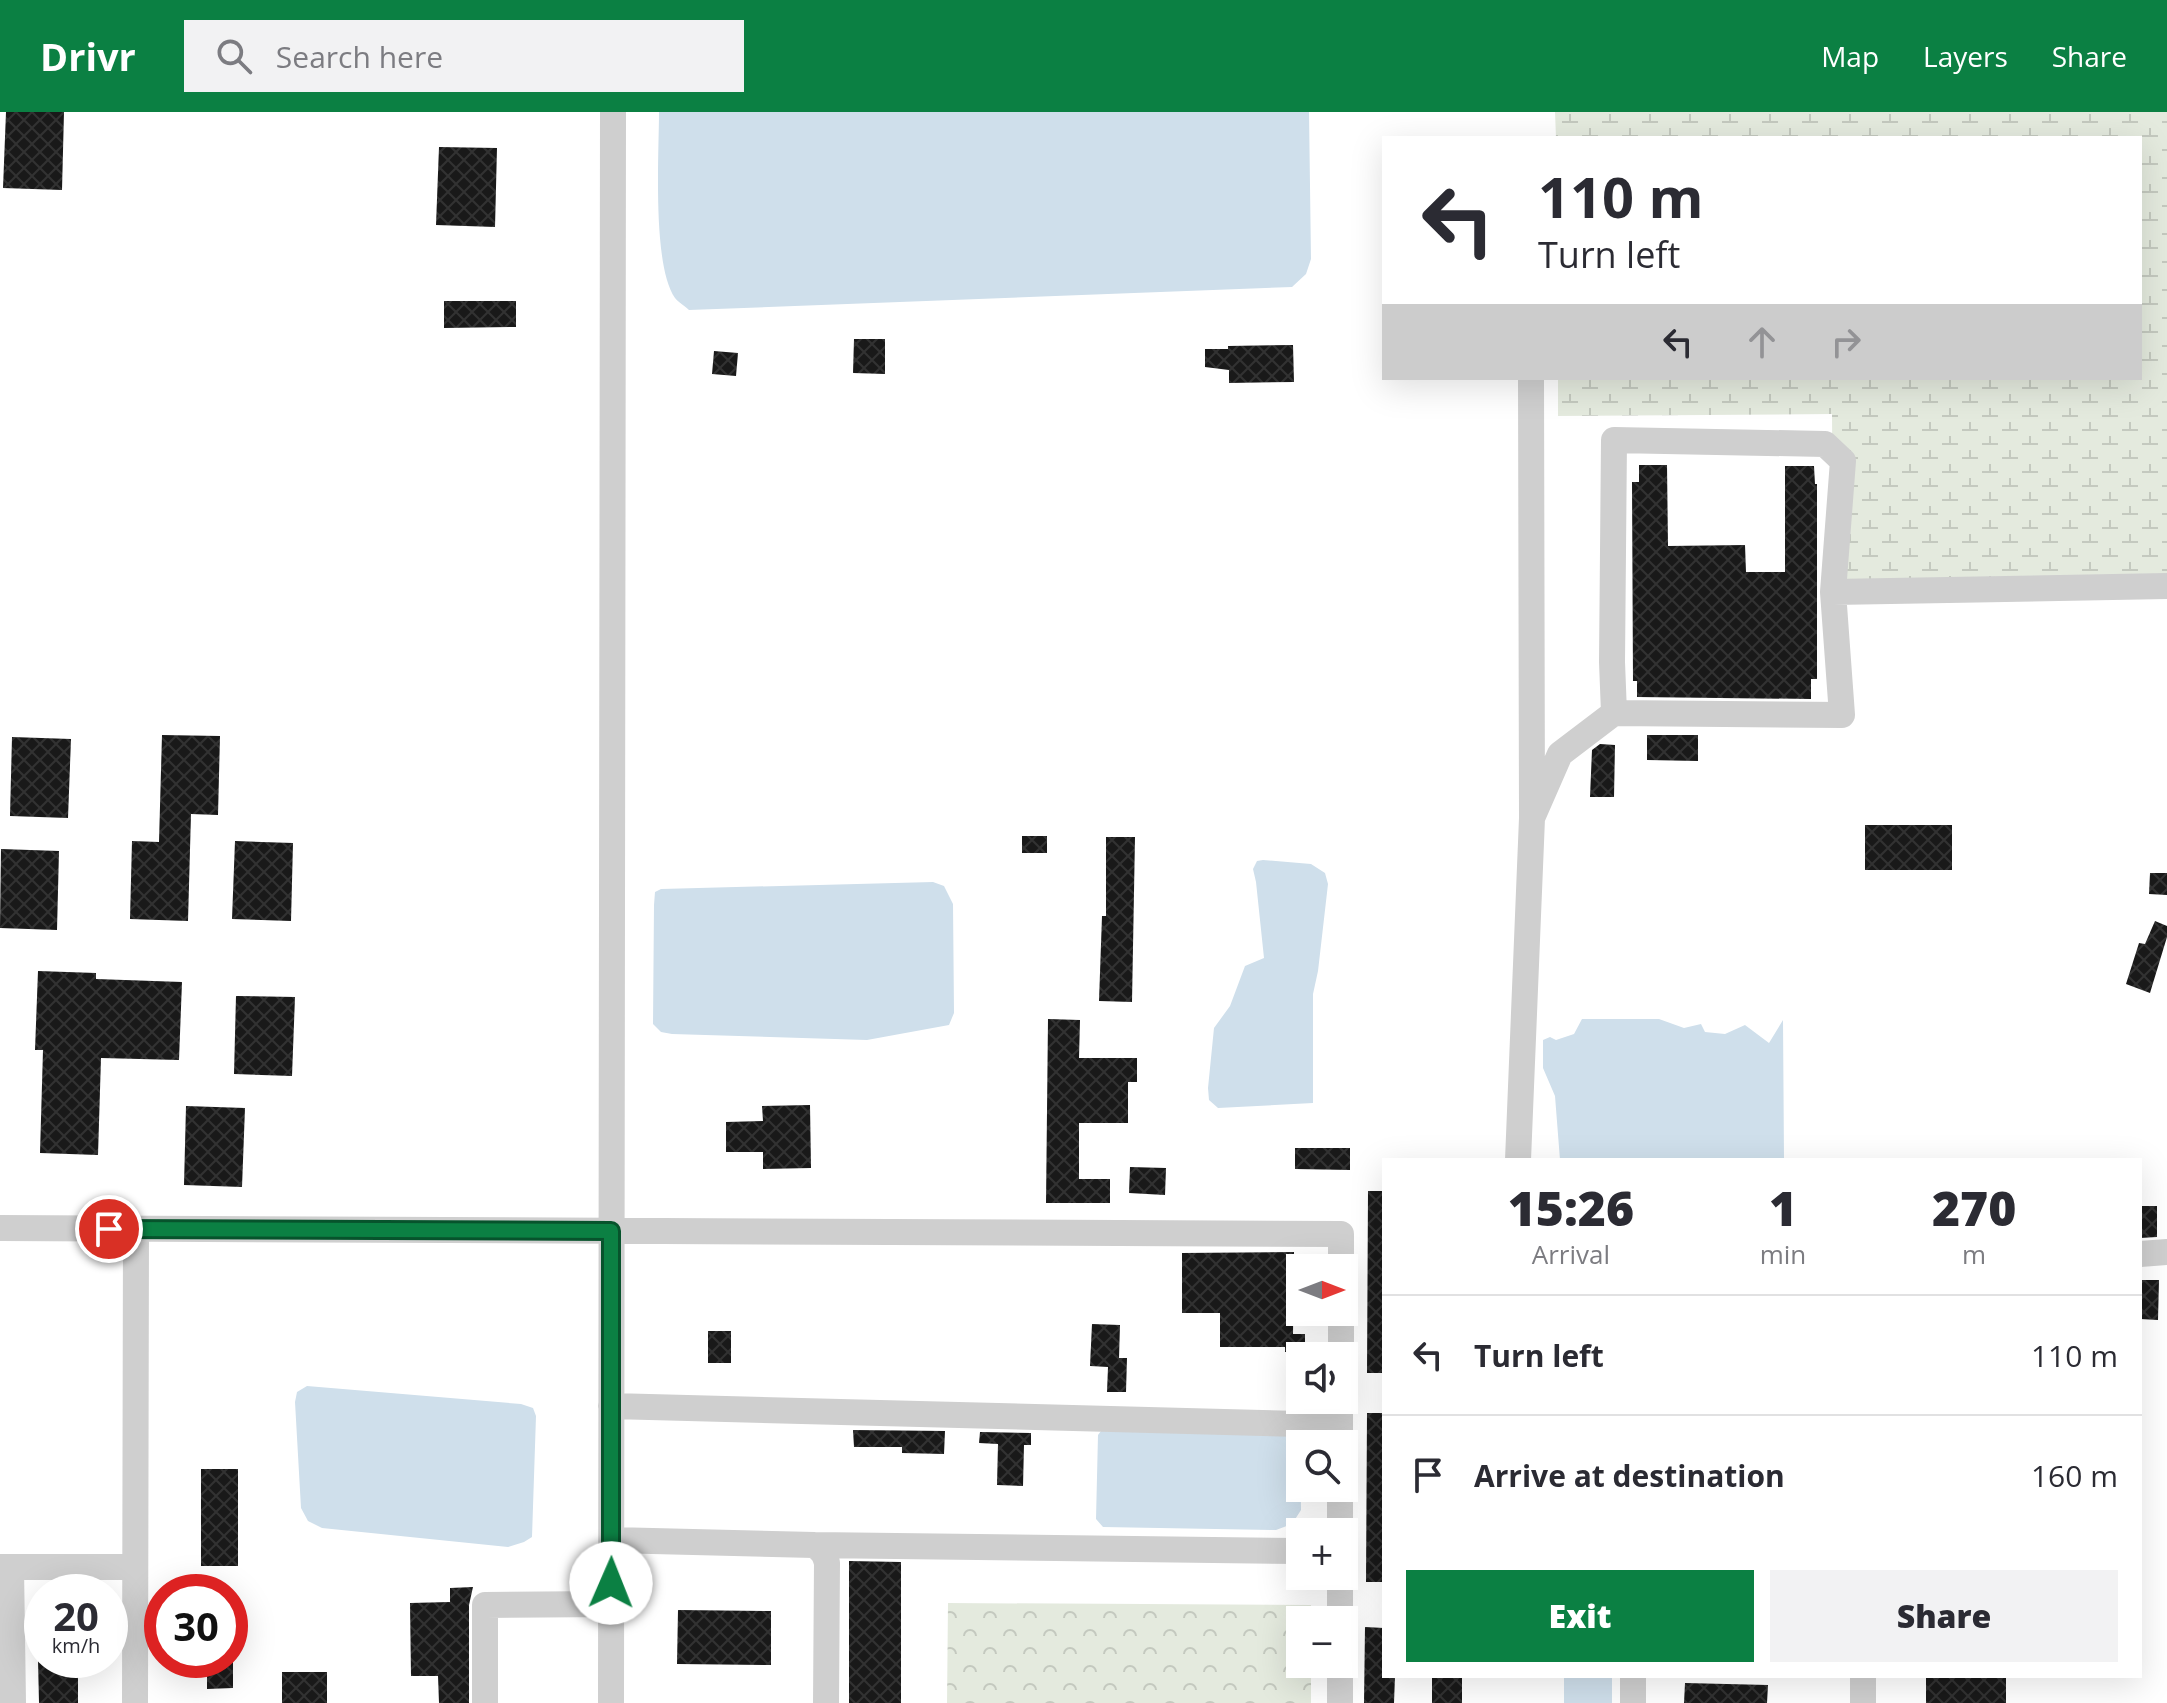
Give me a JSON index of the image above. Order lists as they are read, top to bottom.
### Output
{
  "north": "right",
  "page": {
    "header": "Drivr",
    "search": "Search here",
    "nav": ["Map", "Layers", "Share"],
    "turn": ["110 m", "Turn left"],
    "eta": [
      "15:26",
      "Arrival",
      "1",
      "min",
      "270",
      "m"
    ],
    "map_buttons": ["+", "−"],
    "list": [
      {
        "name": "Turn left",
        "value": "110 m"
      },
      {
        "name": "Arrive at destination",
        "value": "160 m"
      }
    ],
    "buttons": ["Exit", "Share"],
    "speed": "20 km/h",
    "limit": "30"
  }
}
